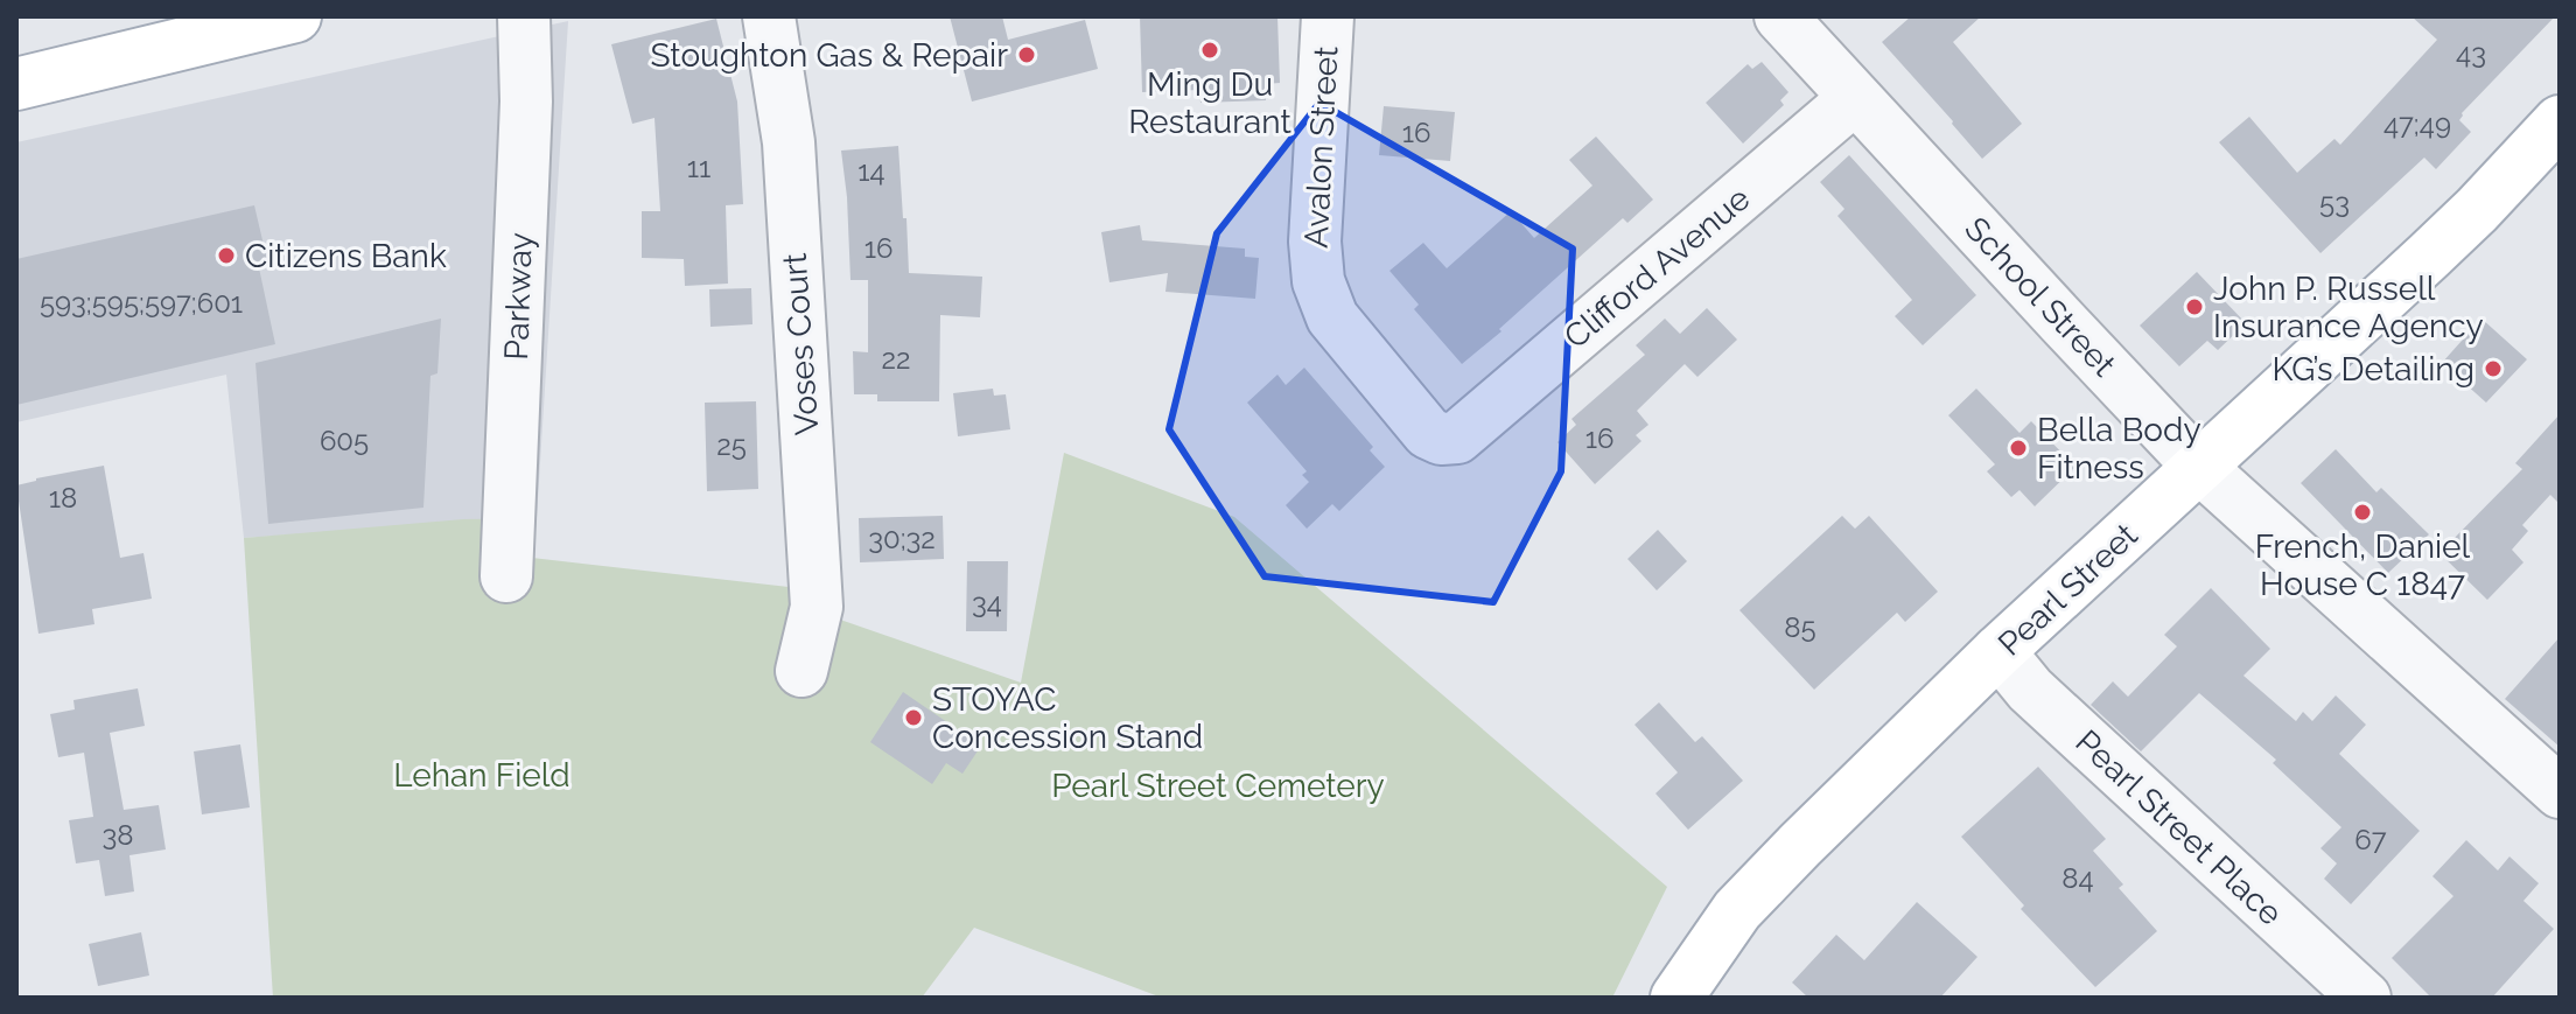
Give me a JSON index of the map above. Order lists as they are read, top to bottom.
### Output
{
  "streets": {
    "main road": ["Pearl Street"],
    "street": [
      "Avalon Street",
      "Clifford Avenue",
      "Parkway",
      "School Street",
      "Voses Court",
      "Pearl Street Place"
    ]
  },
  "crossings": [
    ["Avalon Street", "Clifford Avenue"],
    ["Clifford Avenue", "School Street"],
    ["School Street", "Pearl Street"],
    ["Pearl Street", "Pearl Street Place"]
  ],
  "parks": ["Lehan Field", "Pearl Street Cemetery"],
  "places": [
    "Ming Du Restaurant",
    "Stoughton Gas & Repair",
    "Citizens Bank",
    "John P. Russell Insurance Agency",
    "KG’s Detailing",
    "Bella Body Fitness",
    "French, Daniel House C 1847",
    "STOYAC Concession Stand"
  ],
  "house_numbers": [
    "43",
    "47;49",
    "16",
    "11",
    "14",
    "53",
    "16",
    "593;595;597;601",
    "22",
    "16",
    "605",
    "25",
    "18",
    "30;32",
    "34",
    "85",
    "38",
    "67",
    "84"
  ]
}
